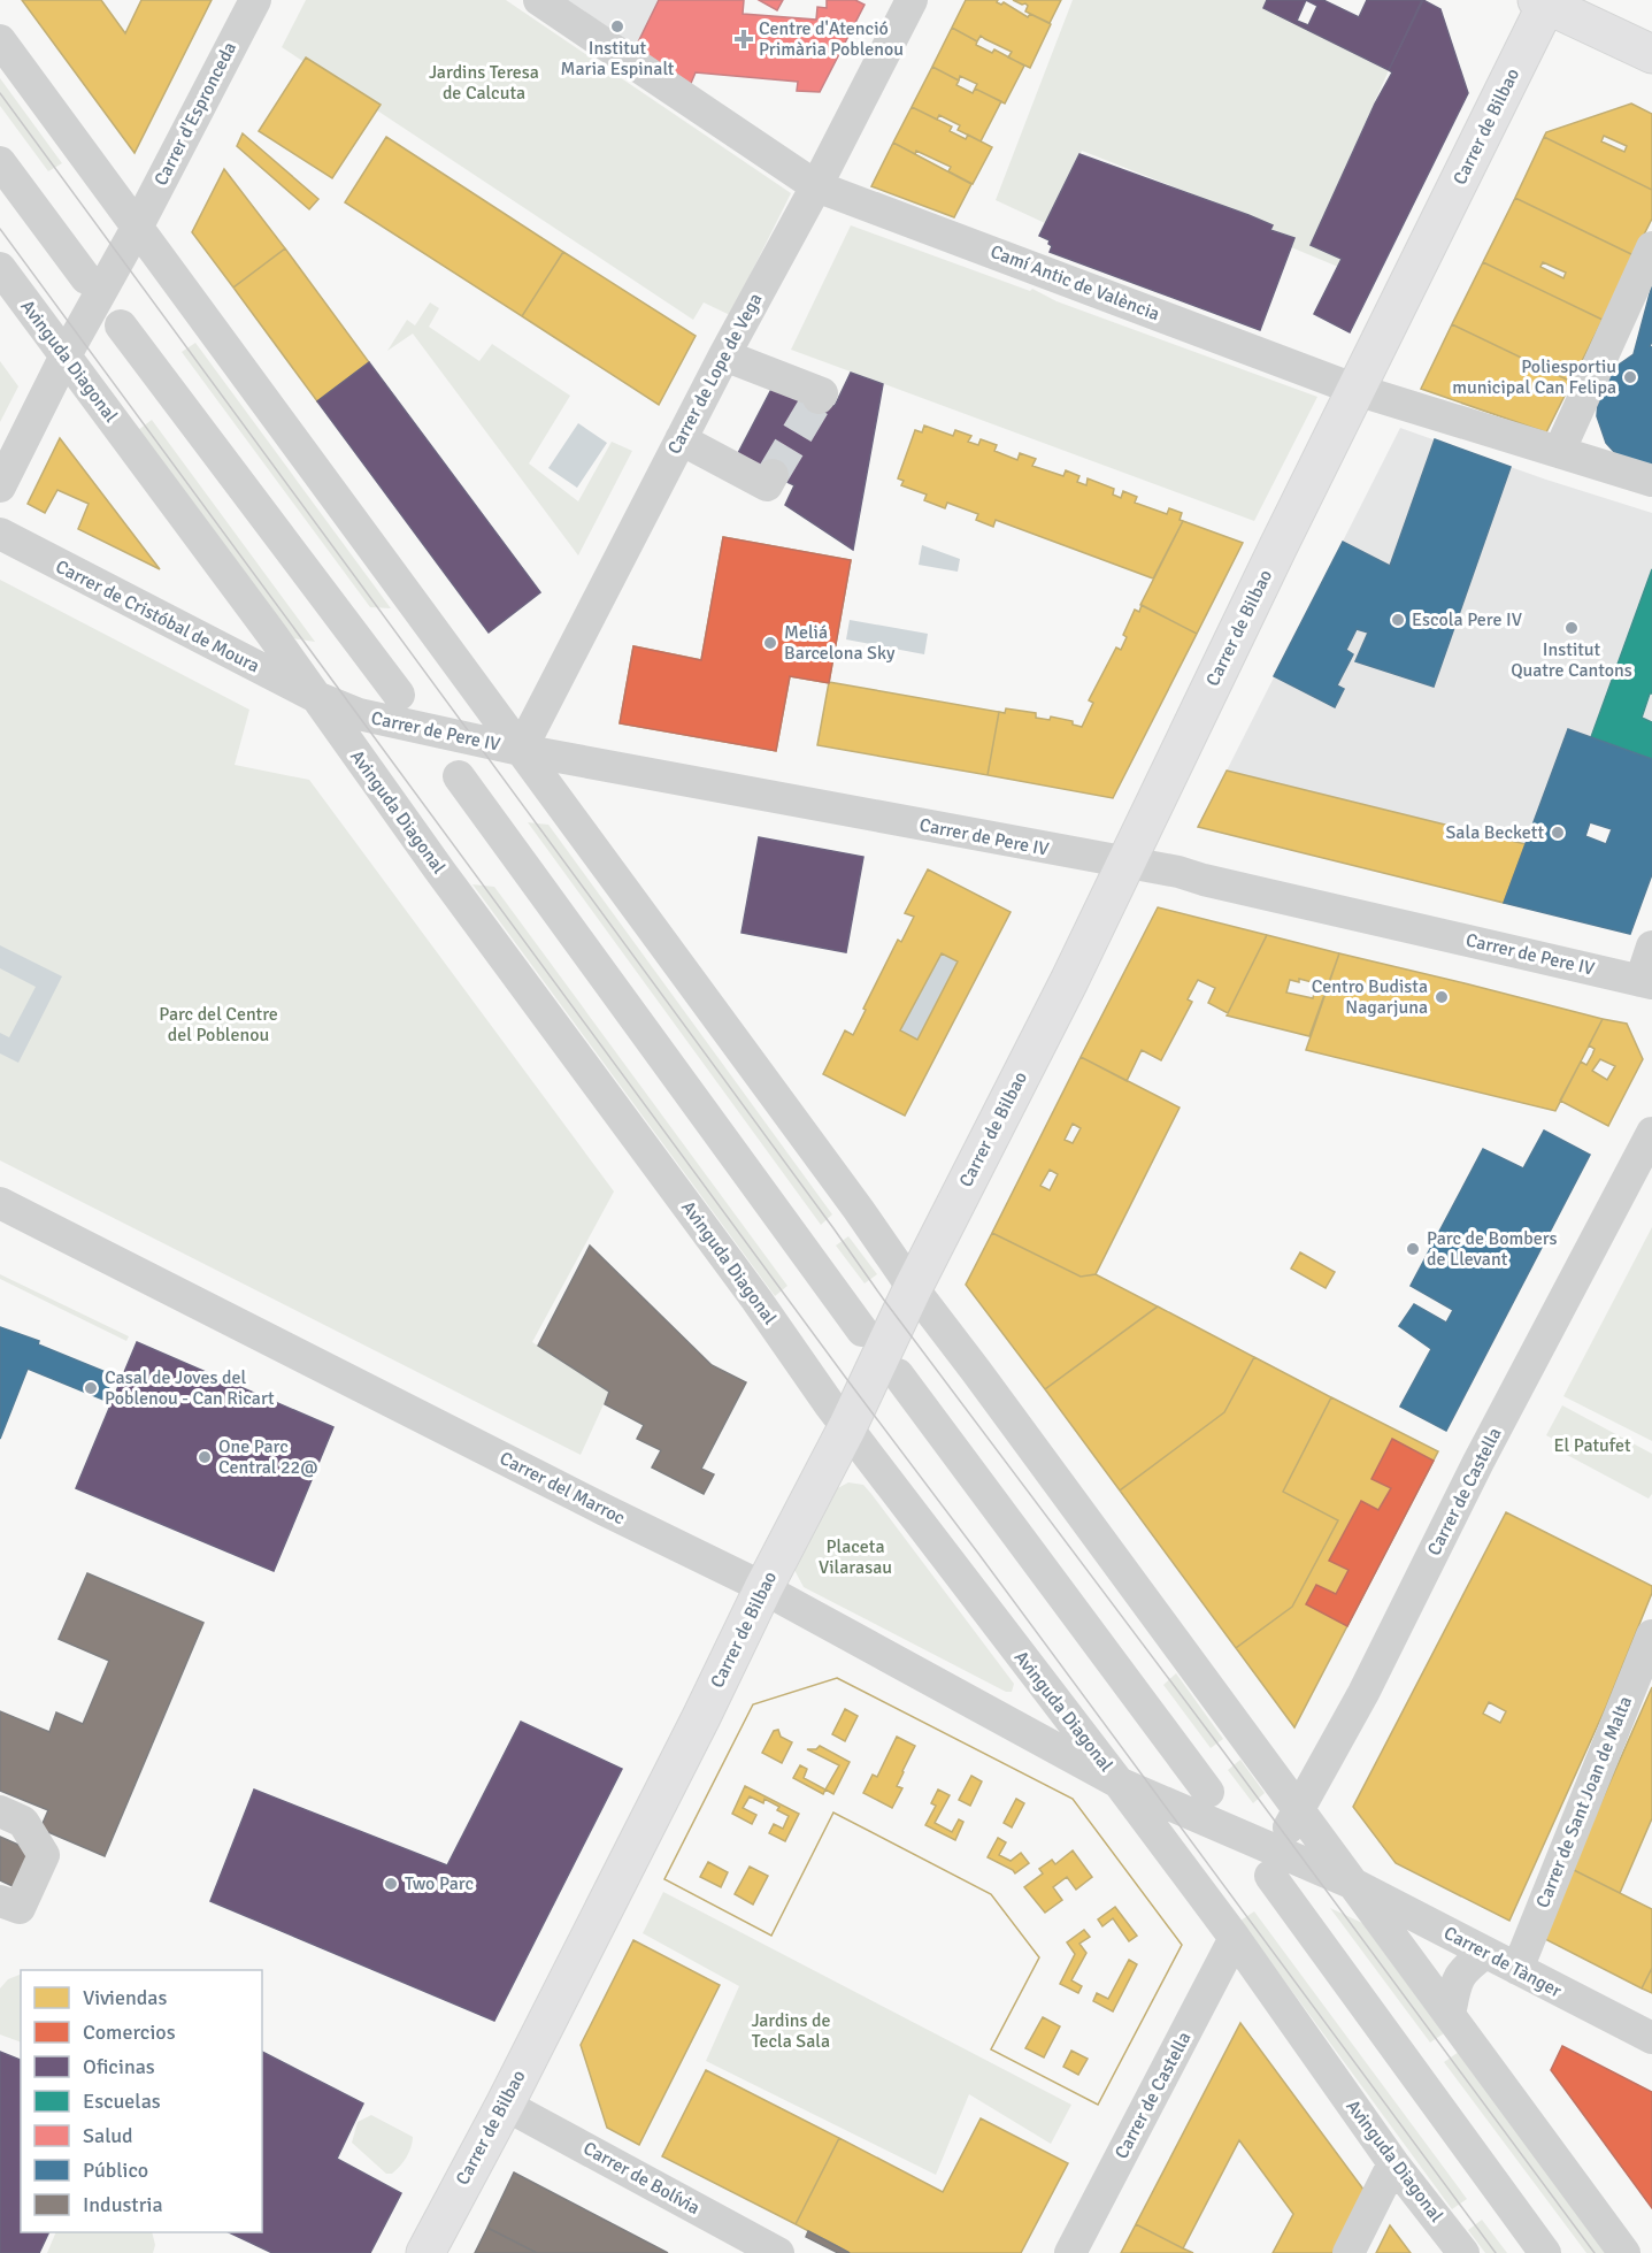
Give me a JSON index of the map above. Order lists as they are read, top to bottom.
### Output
{
  "streets": {
    "main road": ["Carrer de Bilbao"],
    "street": [
      "Carrer d'Espronceda",
      "Camí Antic de València",
      "Avinguda Diagonal",
      "Carrer de Lope de Vega",
      "Carrer de Cristóbal de Moura",
      "Carrer de Pere IV",
      "Carrer del Marroc",
      "Carrer de Castella",
      "Carrer de Sant Joan de Malta",
      "Carrer de Tànger",
      "Carrer de Bolívia"
    ]
  },
  "crossings": [
    ["Carrer d'Espronceda", "Avinguda Diagonal"],
    ["Carrer de Bilbao", "Camí Antic de València"],
    ["Carrer de Bilbao", "Avinguda Diagonal"],
    ["Carrer de Bilbao", "Carrer de Pere IV"],
    ["Carrer de Bilbao", "Carrer del Marroc"],
    ["Carrer de Bilbao", "Carrer de Bolívia"],
    ["Camí Antic de València", "Carrer de Lope de Vega"],
    ["Avinguda Diagonal", "Carrer de Cristóbal de Moura"],
    ["Avinguda Diagonal", "Carrer de Pere IV"],
    ["Avinguda Diagonal", "Carrer del Marroc"],
    ["Avinguda Diagonal", "Carrer de Castella"],
    ["Carrer de Lope de Vega", "Carrer de Pere IV"],
    ["Carrer de Cristóbal de Moura", "Carrer de Pere IV"],
    ["Carrer del Marroc", "Carrer de Castella"],
    ["Carrer del Marroc", "Carrer de Tànger"],
    ["Carrer de Castella", "Carrer de Tànger"],
    ["Carrer de Sant Joan de Malta", "Carrer de Tànger"]
  ],
  "parks": [
    "Jardins Teresa de Calcuta",
    "Parc del Centre del Poblenou",
    "El Patufet",
    "Placeta Vilarasau",
    "Jardins de Tecla Sala"
  ],
  "places": {
    "other": [
      "Institut Maria Espinalt",
      "Poliesportiu municipal Can Felipa",
      "Escola Pere IV",
      "Institut Quatre Cantons",
      "Meliá Barcelona Sky",
      "Sala Beckett",
      "Centro Budista Nagarjuna",
      "Parc de Bombers de Llevant",
      "Casal de Joves del Poblenou - Can Ricart",
      "One Parc Central 22@",
      "Two Parc"
    ],
    "health": ["Centre d'Atenció Primària Poblenou"]
  },
  "legend": [
    "Viviendas",
    "Comercios",
    "Oficinas",
    "Escuelas",
    "Salud",
    "Público",
    "Industria"
  ]
}
